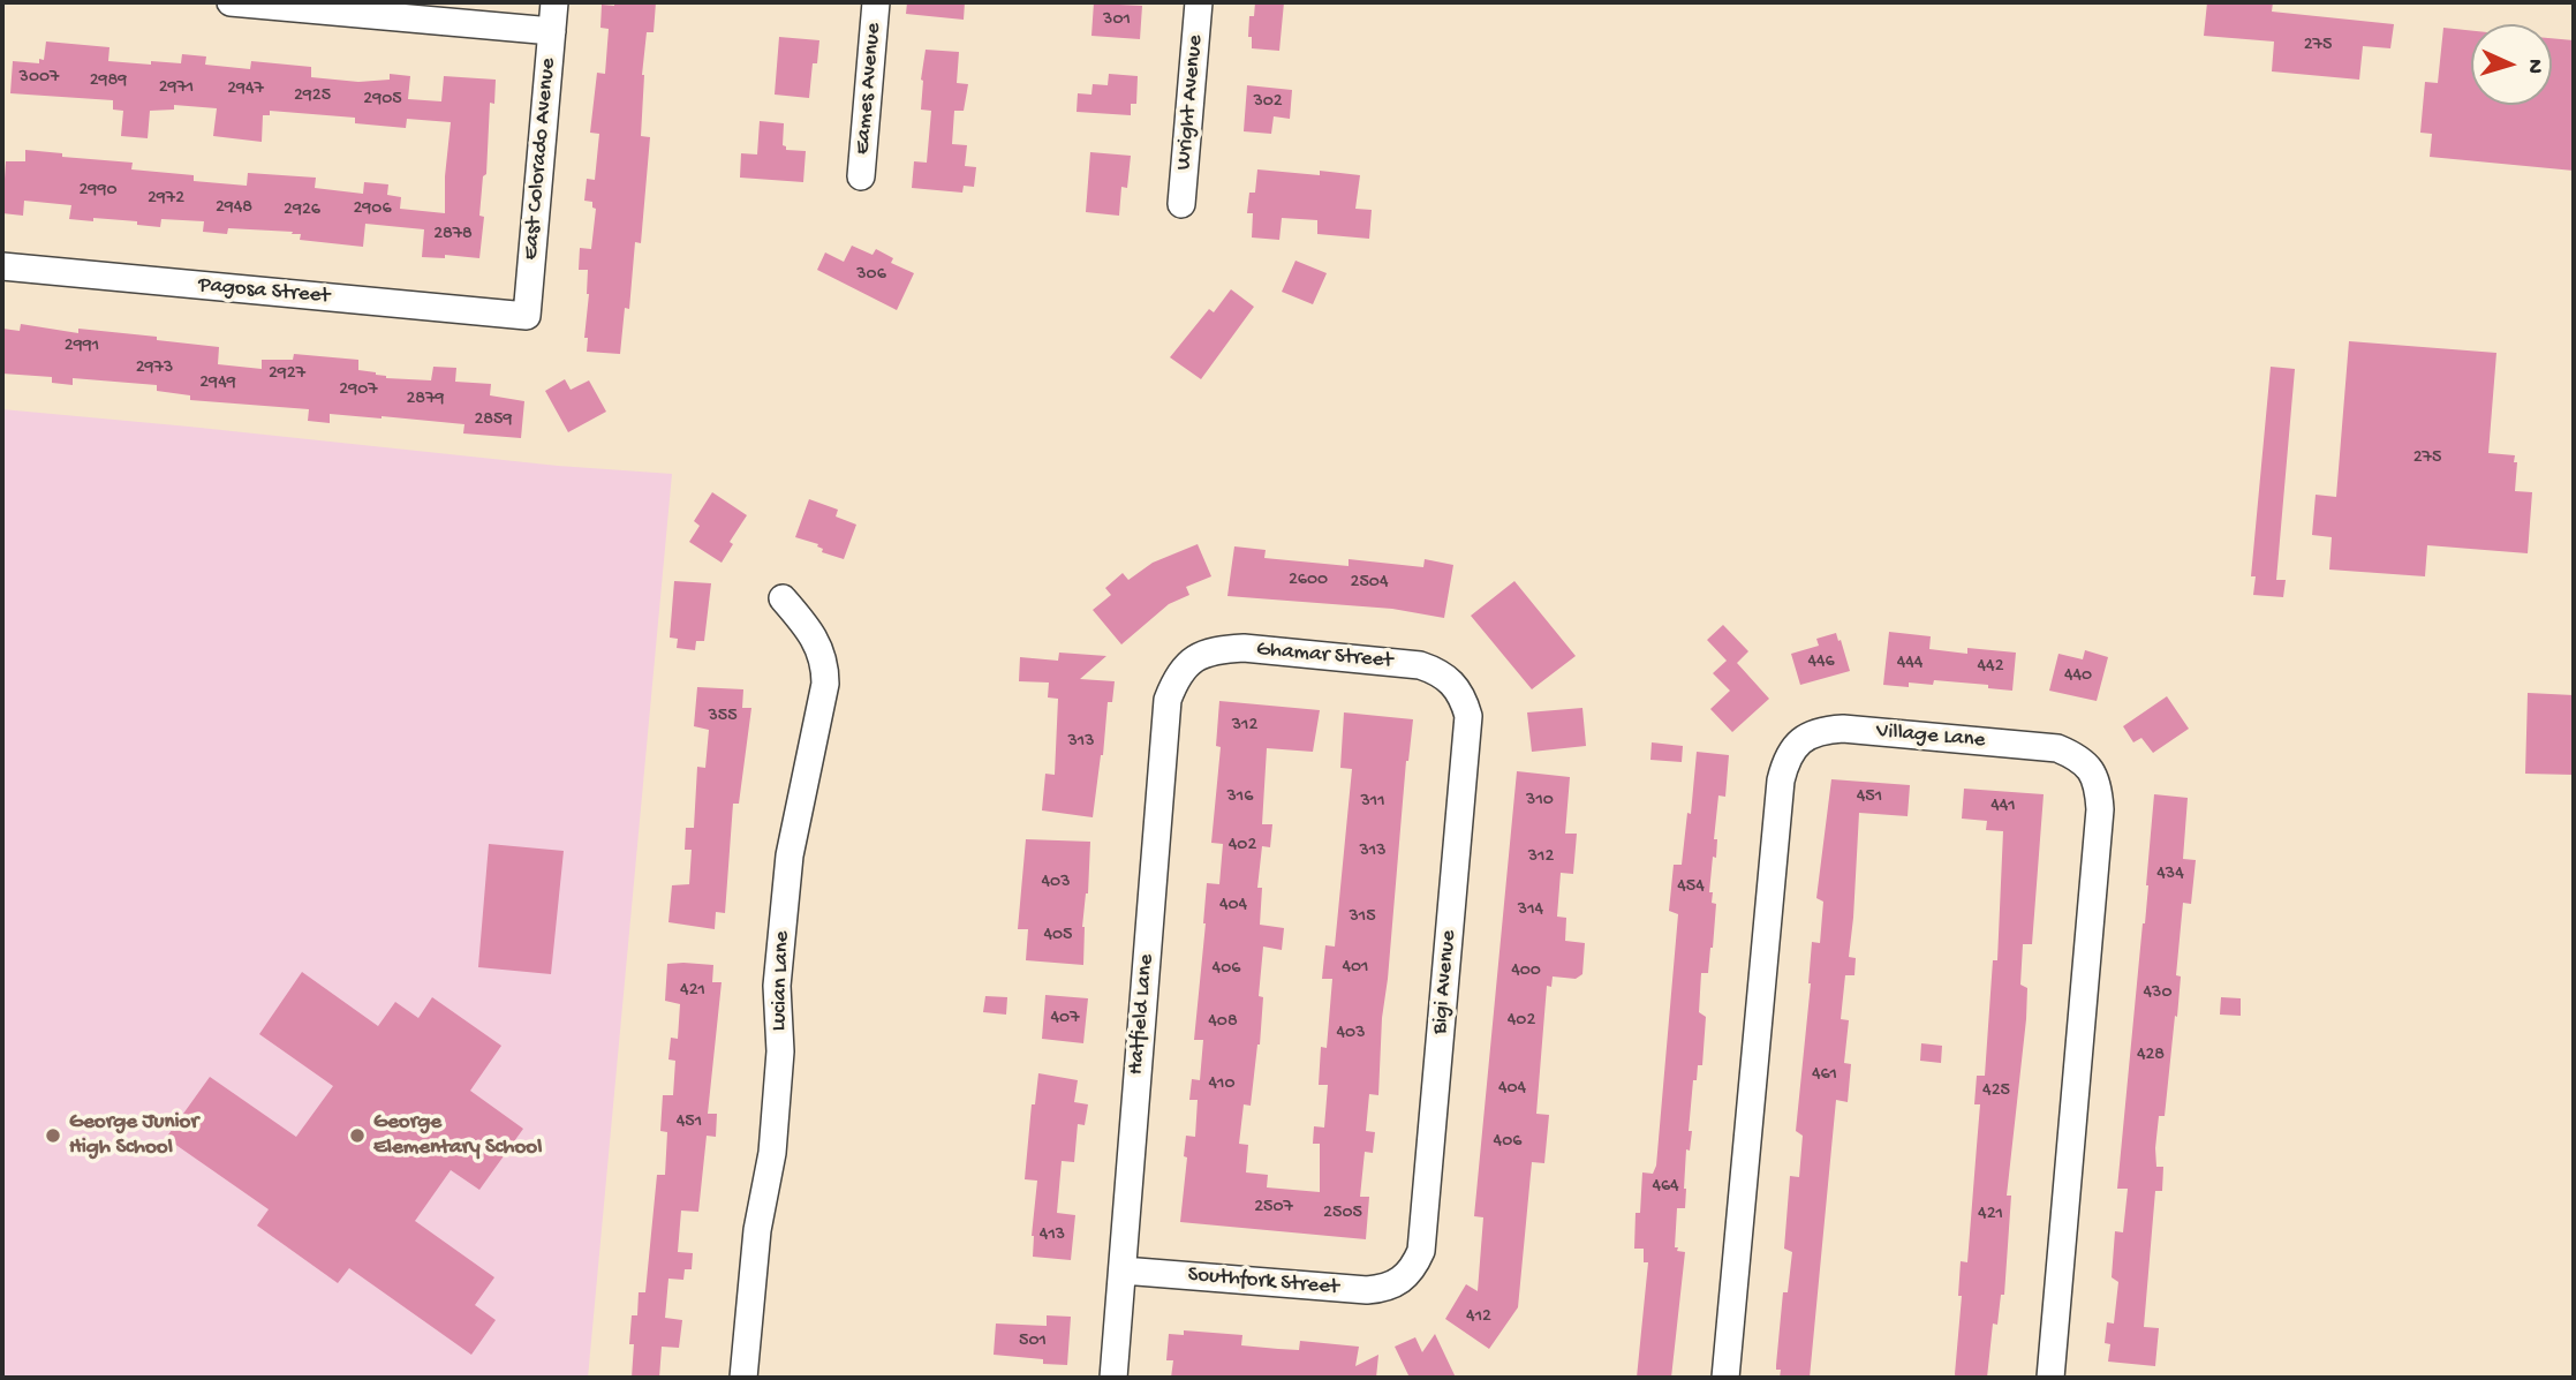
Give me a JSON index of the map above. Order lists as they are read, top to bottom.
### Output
{
  "streets": {
    "street": [
      "Eames Avenue",
      "Wright Avenue",
      "East Colorado Avenue",
      "Pagosa Street",
      "Ghamar Street",
      "Village Lane",
      "Lucian Lane",
      "Bigi Avenue",
      "Hatfield Lane",
      "Southfork Street"
    ]
  },
  "crossings": [
    ["East Colorado Avenue", "Pagosa Street"],
    ["Ghamar Street", "Bigi Avenue"],
    ["Ghamar Street", "Hatfield Lane"],
    ["Bigi Avenue", "Southfork Street"],
    ["Hatfield Lane", "Southfork Street"]
  ],
  "places": ["George Junior High School", "George Elementary School"],
  "house_numbers": [
    "301",
    "275",
    "3007",
    "2989",
    "2971",
    "2947",
    "2925",
    "2905",
    "302",
    "2990",
    "2972",
    "2948",
    "2906",
    "2926",
    "2878",
    "306",
    "2991",
    "2973",
    "2927",
    "2949",
    "2907",
    "2879",
    "2859",
    "275",
    "2600",
    "2504",
    "446",
    "444",
    "442",
    "440",
    "355",
    "312",
    "313",
    "316",
    "451",
    "310",
    "311",
    "441",
    "402",
    "313",
    "312",
    "434",
    "403",
    "454",
    "404",
    "314",
    "315",
    "405",
    "401",
    "406",
    "400",
    "421",
    "430",
    "407",
    "402",
    "408",
    "403",
    "428",
    "461",
    "410",
    "404",
    "425",
    "451",
    "406",
    "464",
    "2507",
    "2505",
    "421",
    "413",
    "412",
    "501"
  ],
  "north": "right"
}
